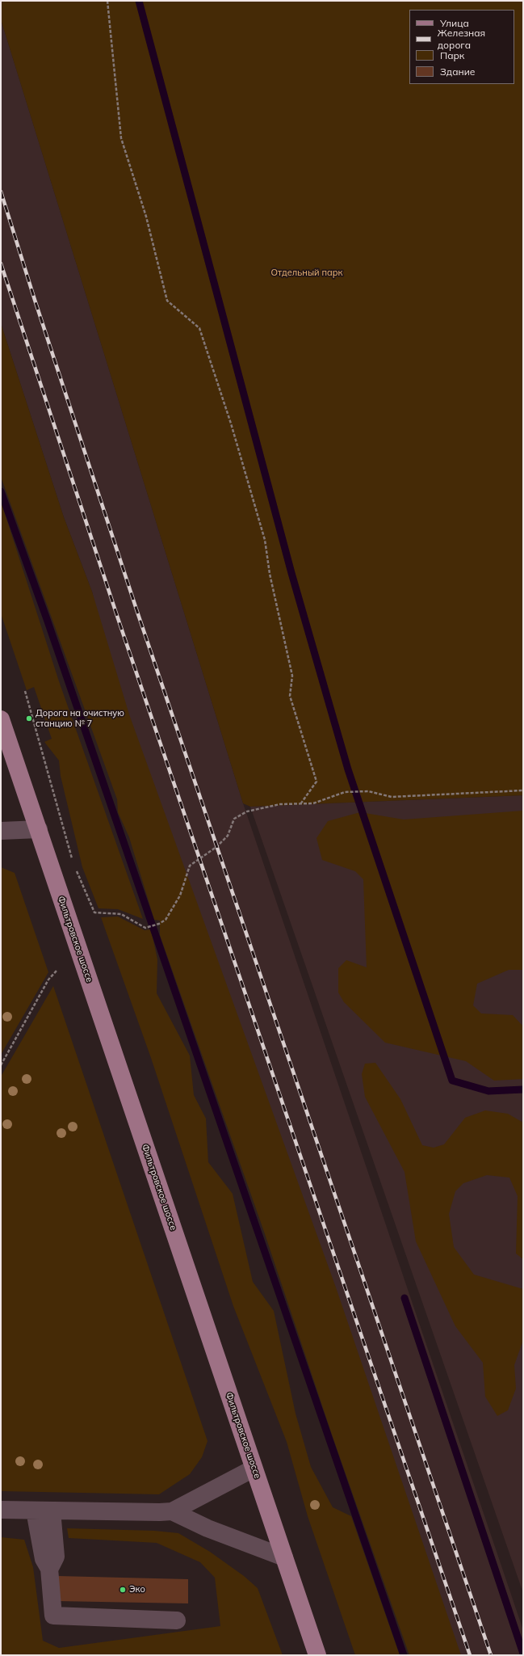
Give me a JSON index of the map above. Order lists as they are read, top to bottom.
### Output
{
  "streets": {
    "main road": ["Фильтровское шоссе"]
  },
  "parks": ["Отдельный парк"],
  "places": ["Дорога на очистную станцию № 7", "Эко"],
  "legend": [
    "Улица",
    "Железная дорога",
    "Парк",
    "Здание"
  ]
}
